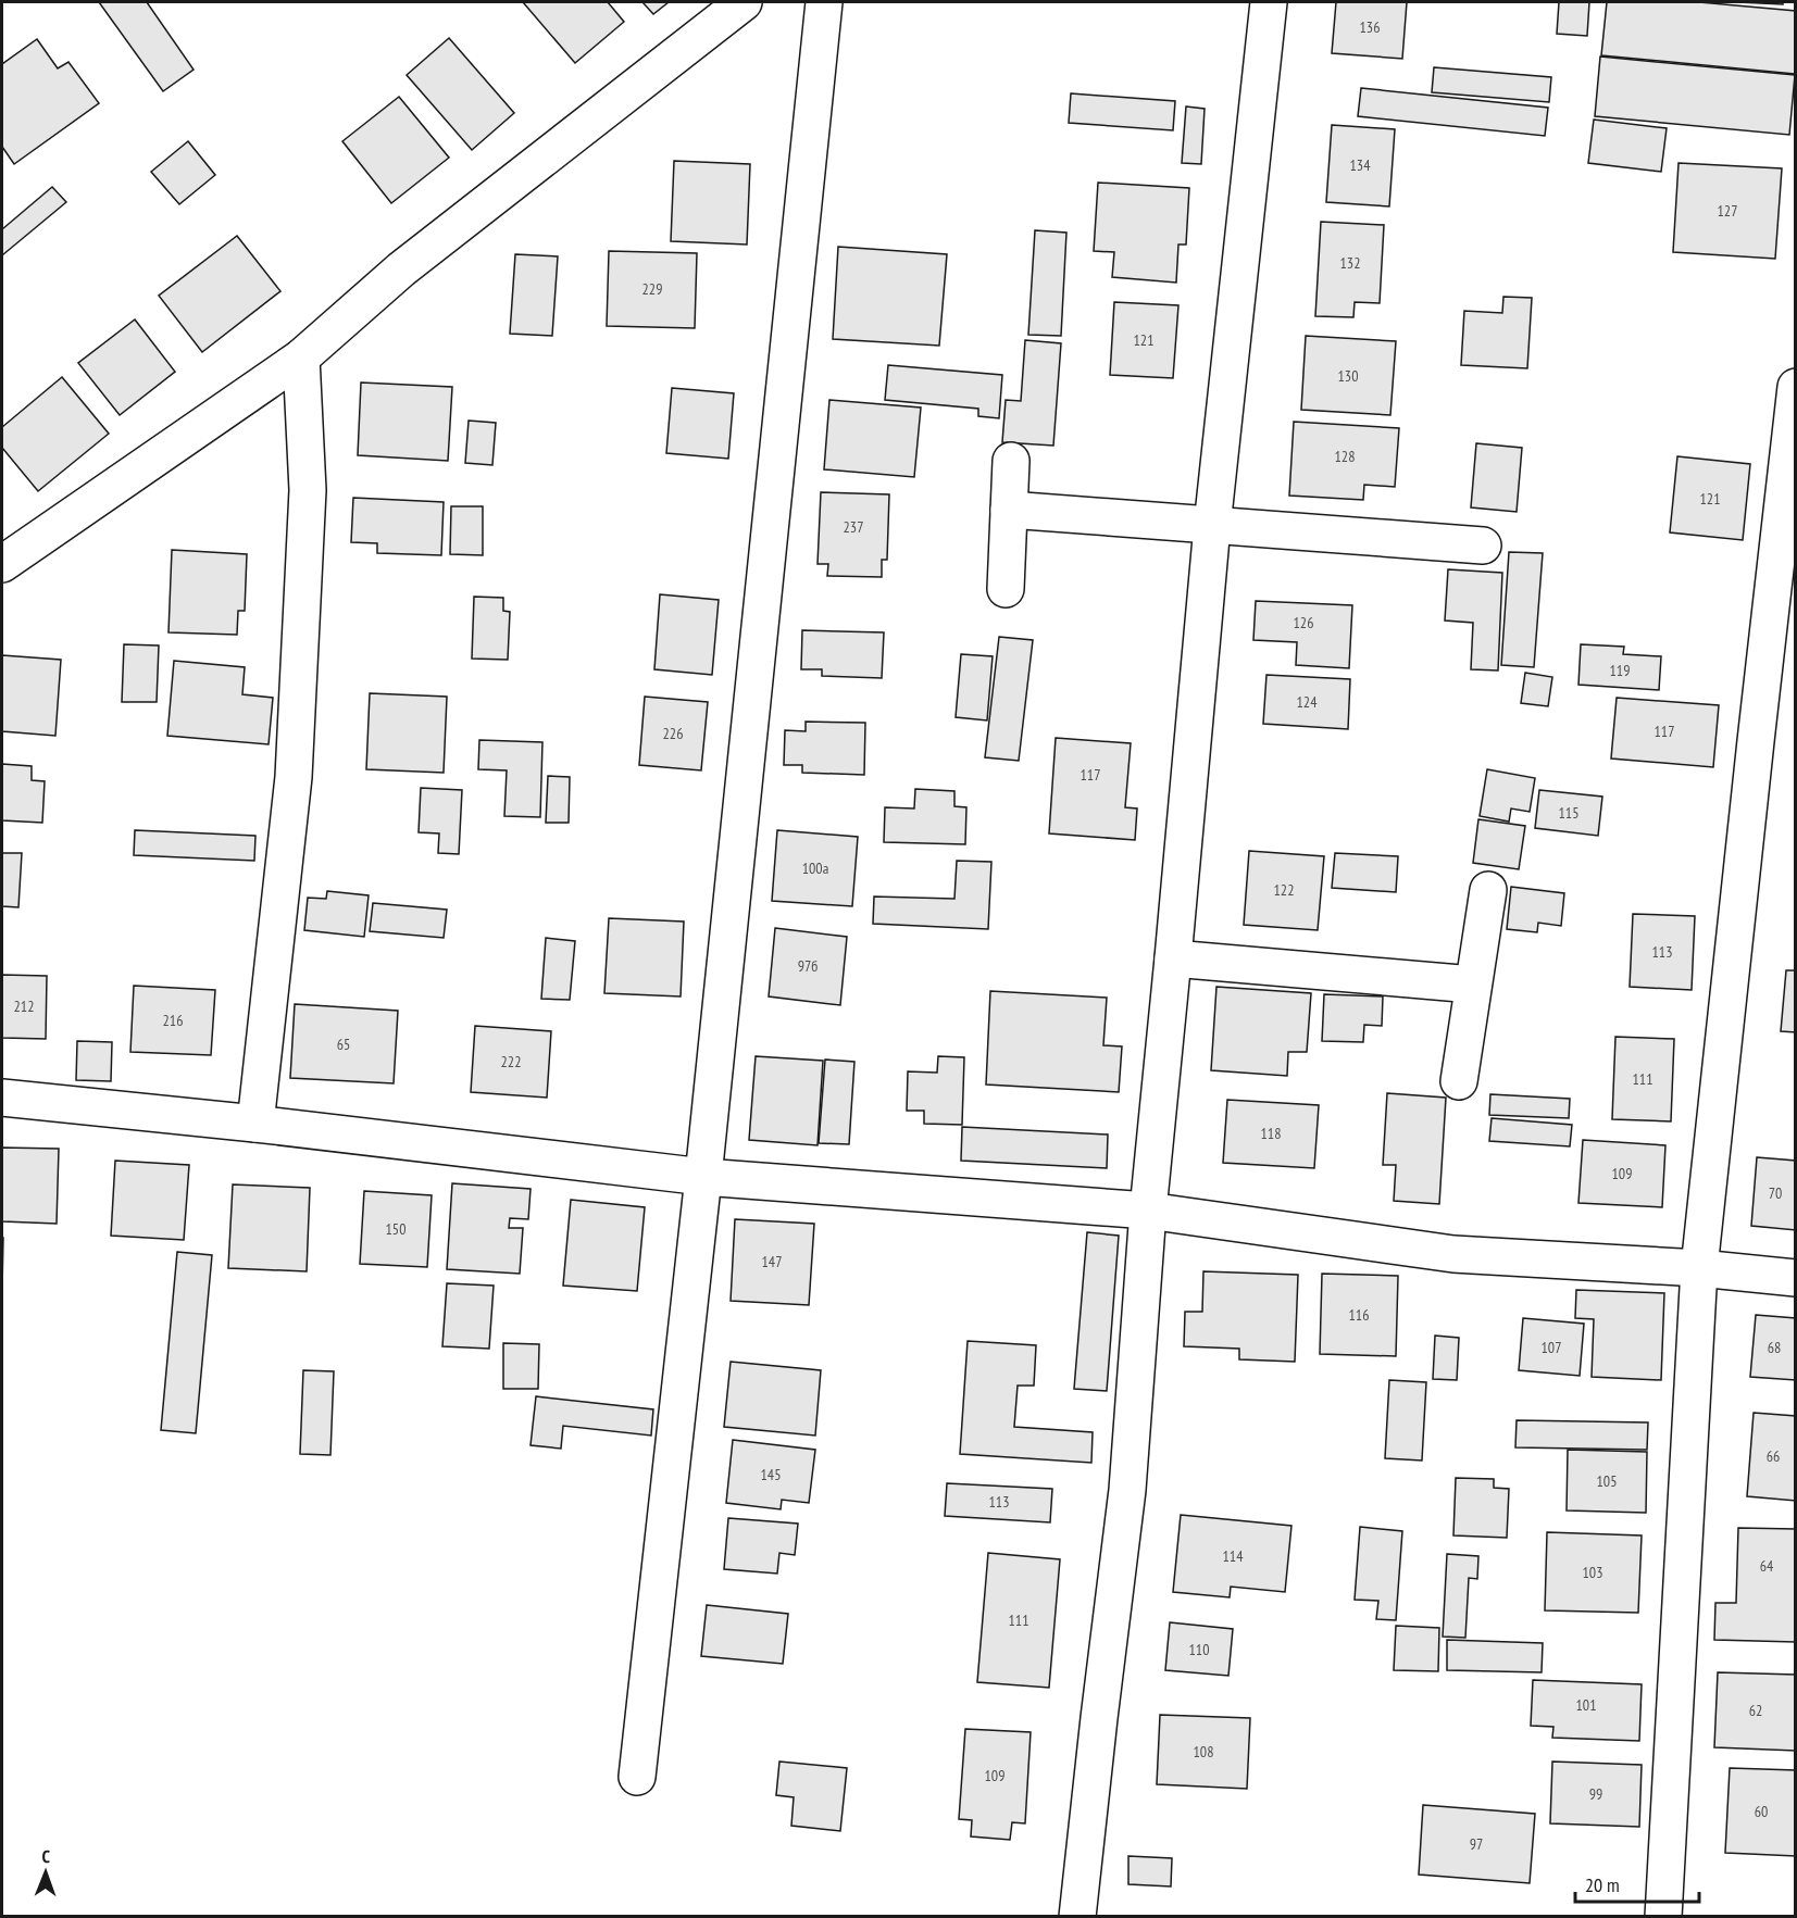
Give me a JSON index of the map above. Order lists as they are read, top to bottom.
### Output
{
  "house_numbers": [
    "136",
    "134",
    "127",
    "132",
    "229",
    "121",
    "130",
    "128",
    "121",
    "237",
    "126",
    "119",
    "124",
    "117",
    "226",
    "117",
    "115",
    "100а",
    "122",
    "113",
    "97б",
    "212",
    "216",
    "65",
    "222",
    "111",
    "118",
    "109",
    "70",
    "150",
    "147",
    "116",
    "107",
    "68",
    "66",
    "145",
    "105",
    "113",
    "114",
    "64",
    "103",
    "111",
    "110",
    "101",
    "62",
    "108",
    "109",
    "99",
    "60",
    "97"
  ],
  "scale_bar": "20 m",
  "north": "top"
}
